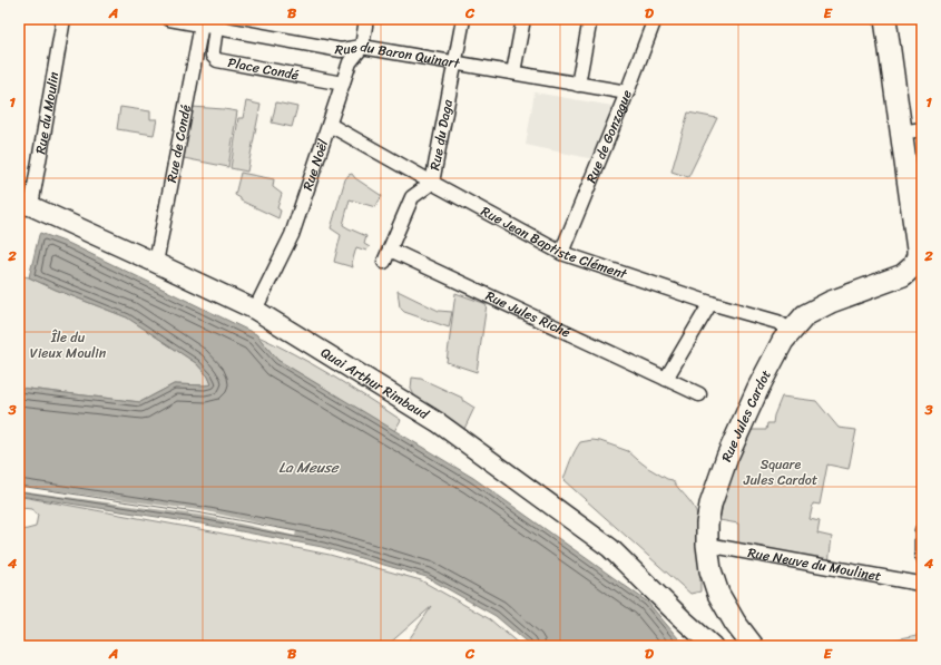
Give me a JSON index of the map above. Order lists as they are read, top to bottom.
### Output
{
  "streets": {
    "main road": ["Quai Arthur Rimbaud", "Rue Jules Cardot"],
    "street": [
      "Rue du Baron Quinart",
      "Place Condé",
      "Rue du Moulin",
      "Rue du Daga",
      "Rue de Gonzague",
      "Rue de Condé",
      "Rue Noël",
      "Rue Jean Baptiste Clément",
      "Rue Jules Riché",
      "Rue Neuve du Moulinet"
    ]
  },
  "crossings": [
    ["Rue du Baron Quinart", "Place Condé"],
    ["Rue du Baron Quinart", "Rue du Daga"],
    ["Rue du Baron Quinart", "Rue de Gonzague"],
    ["Rue du Baron Quinart", "Rue de Condé"],
    ["Rue du Baron Quinart", "Rue Noël"],
    ["Place Condé", "Rue Noël"],
    ["Rue du Moulin", "Quai Arthur Rimbaud"],
    ["Rue du Daga", "Rue Jean Baptiste Clément"],
    ["Rue du Daga", "Rue Jules Riché"],
    ["Rue de Gonzague", "Rue Jean Baptiste Clément"],
    ["Rue de Condé", "Quai Arthur Rimbaud"],
    ["Rue Noël", "Rue Jean Baptiste Clément"],
    ["Rue Noël", "Quai Arthur Rimbaud"],
    ["Rue Jean Baptiste Clément", "Rue Jules Cardot"],
    ["Rue Jules Cardot", "Rue Neuve du Moulinet"]
  ],
  "water": ["La Meuse"],
  "parks": ["Île du Vieux Moulin", "Square Jules Cardot"],
  "grid": {
    "columns": [
      "A",
      "B",
      "C",
      "D",
      "E"
    ],
    "rows": [
      "1",
      "2",
      "3",
      "4"
    ]
  }
}
